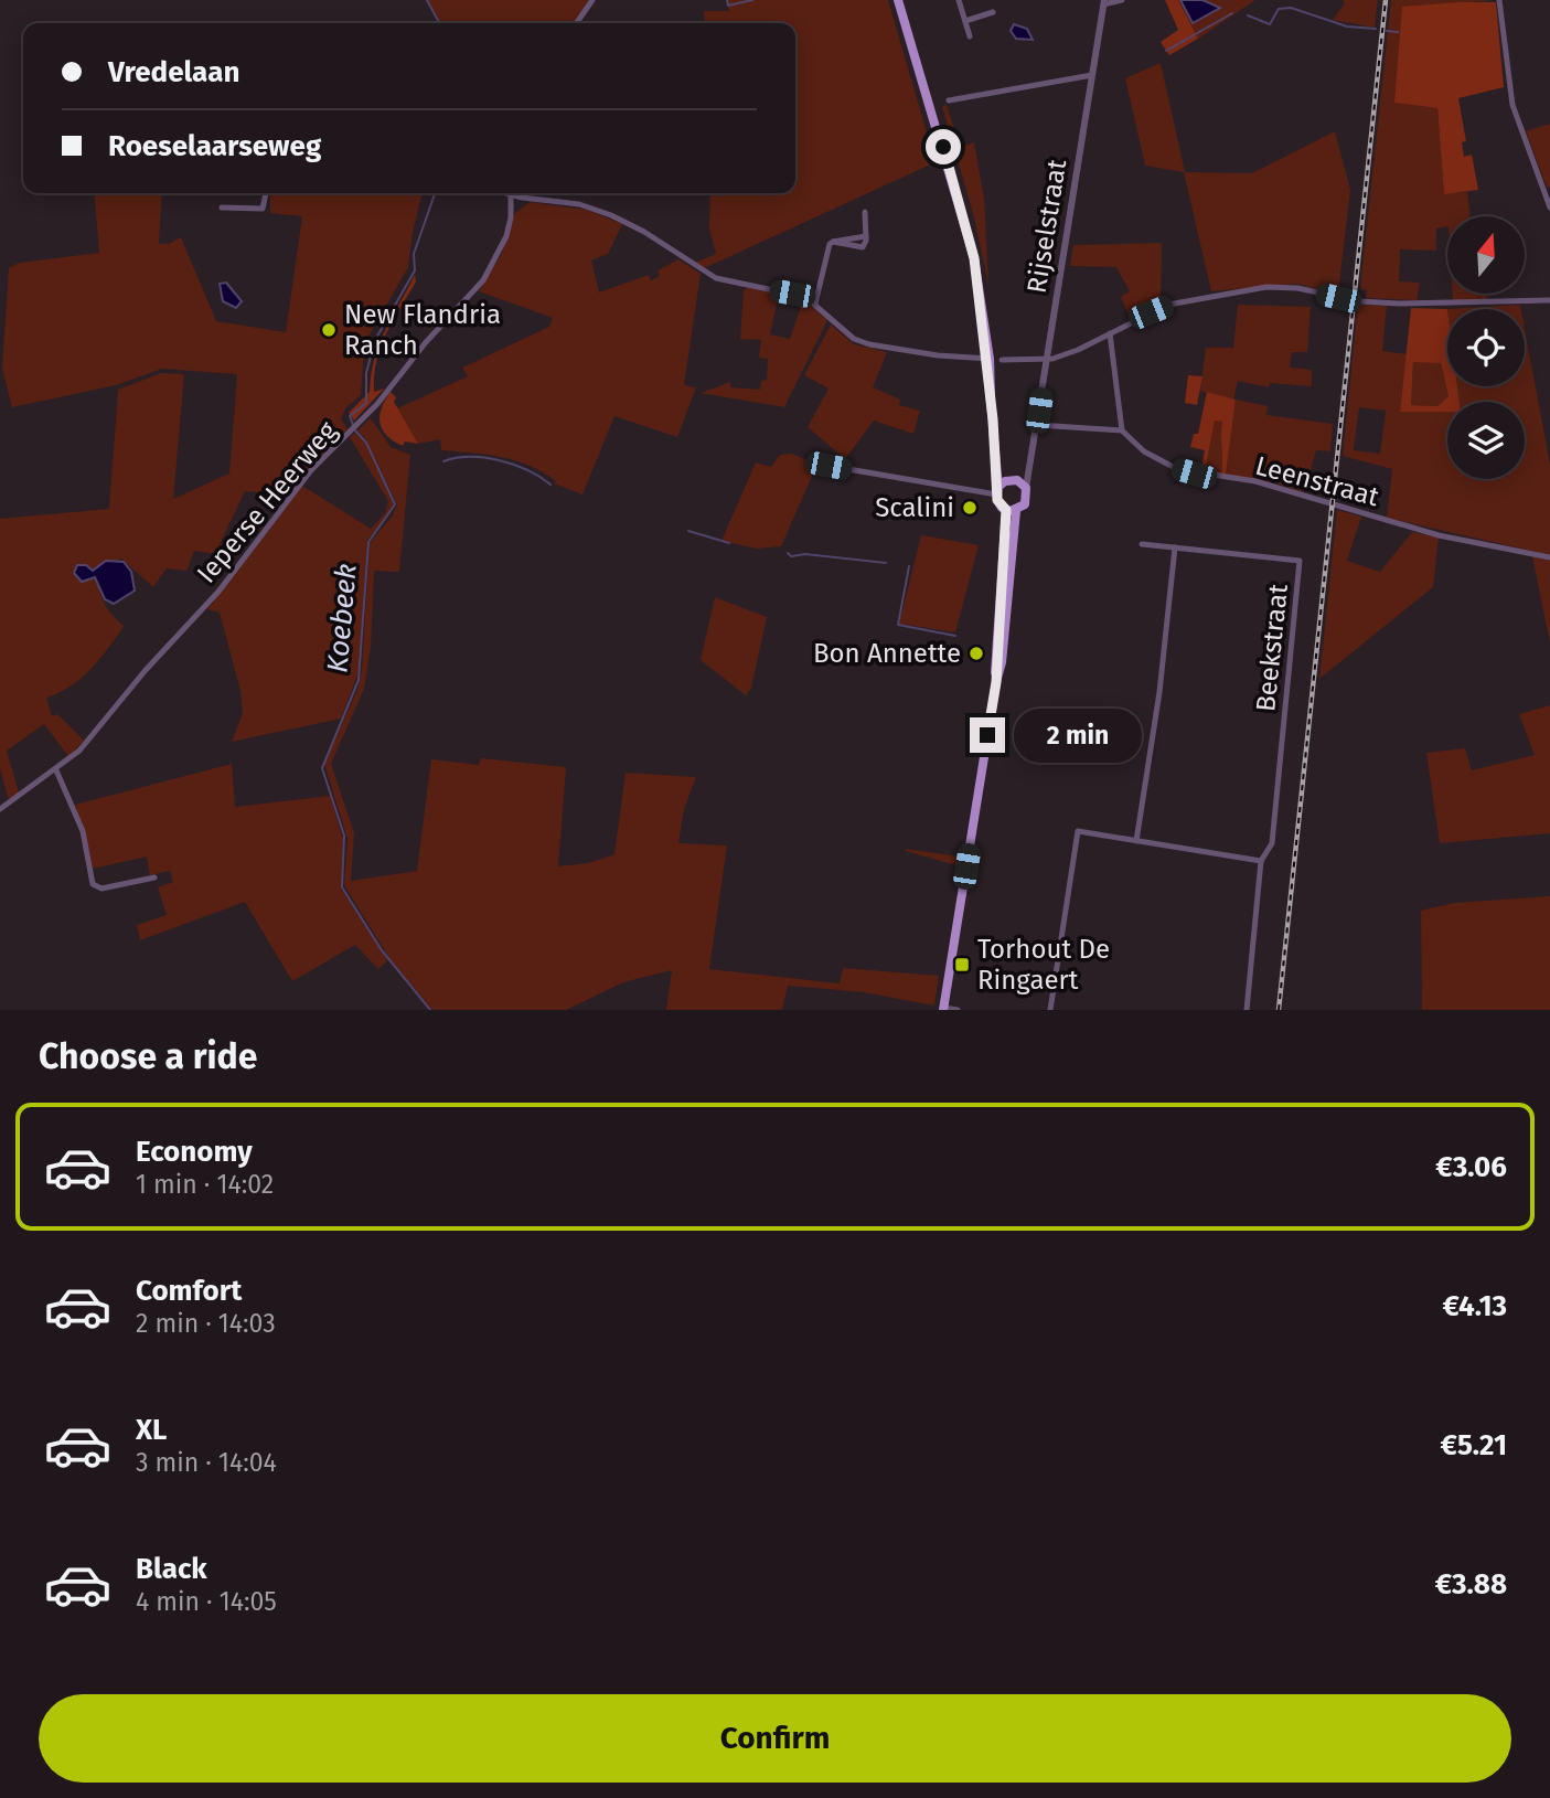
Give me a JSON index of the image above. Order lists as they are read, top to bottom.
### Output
{
  "streets": {
    "street": [
      "Rijselstraat",
      "Leenstraat",
      "Ieperse Heerweg",
      "Beekstraat"
    ]
  },
  "water": ["Koebeek"],
  "places": {
    "other": ["New Flandria Ranch", "Scalini", "Bon Annette"],
    "transit": ["Torhout De Ringaert"]
  },
  "north": "top",
  "page": {
    "banner": ["Vredelaan", "Roeselaarseweg"],
    "bubble": "2 min",
    "heading": "Choose a ride",
    "list": [
      {
        "name": "Economy",
        "note": "1 min · 14:02",
        "value": "€3.06"
      },
      {
        "name": "Comfort",
        "note": "2 min · 14:03",
        "value": "€4.13"
      },
      {
        "name": "XL",
        "note": "3 min · 14:04",
        "value": "€5.21"
      },
      {
        "name": "Black",
        "note": "4 min · 14:05",
        "value": "€3.88"
      }
    ],
    "buttons": "Confirm"
  }
}
